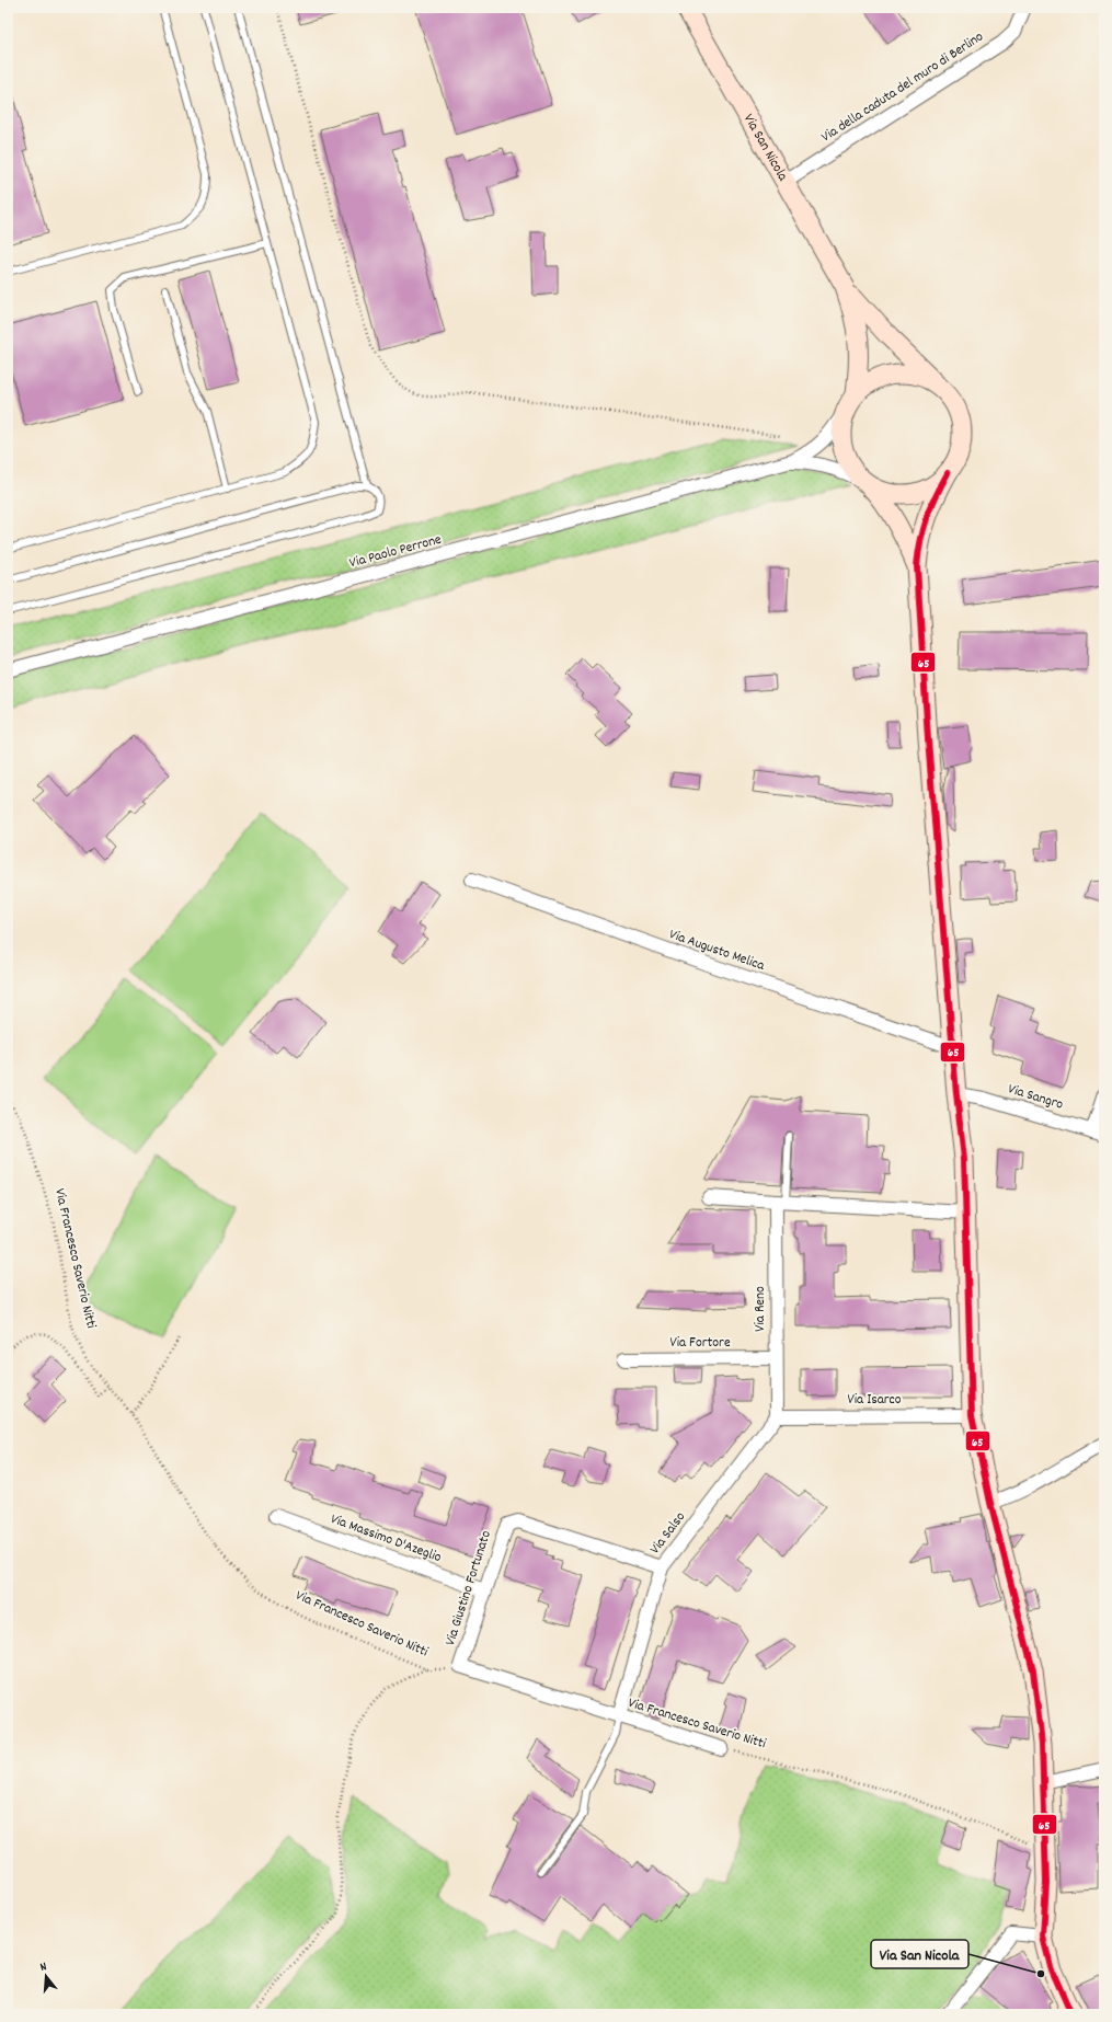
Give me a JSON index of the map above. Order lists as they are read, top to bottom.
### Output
{
  "streets": {
    "street": [
      "Via della caduta del muro di Berlino",
      "Via San Nicola",
      "Via Paolo Perrone",
      "Via Augusto Melica",
      "Via Sangro",
      "Via Francesco Saverio Nitti",
      "Via Reno",
      "Via Fortore",
      "Via Isarco",
      "Via Salso",
      "Via Massimo D'Azeglio",
      "Via Giustino Fortunato"
    ]
  },
  "crossings": [
    ["Via della caduta del muro di Berlino", "Via San Nicola"],
    ["Via San Nicola", "Via Paolo Perrone"],
    ["Via San Nicola", "Via Augusto Melica"],
    ["Via San Nicola", "Via Sangro"],
    ["Via San Nicola", "Via Francesco Saverio Nitti"],
    ["Via San Nicola", "Via Isarco"],
    ["Via Francesco Saverio Nitti", "Via Salso"],
    ["Via Francesco Saverio Nitti", "Via Giustino Fortunato"],
    ["Via Reno", "Via Fortore"],
    ["Via Reno", "Via Isarco"],
    ["Via Reno", "Via Salso"],
    ["Via Isarco", "Via Salso"],
    ["Via Salso", "Via Giustino Fortunato"],
    ["Via Massimo D'Azeglio", "Via Giustino Fortunato"]
  ],
  "places": ["Via San Nicola"],
  "lines": ["transit line 65"],
  "north": "top"
}
